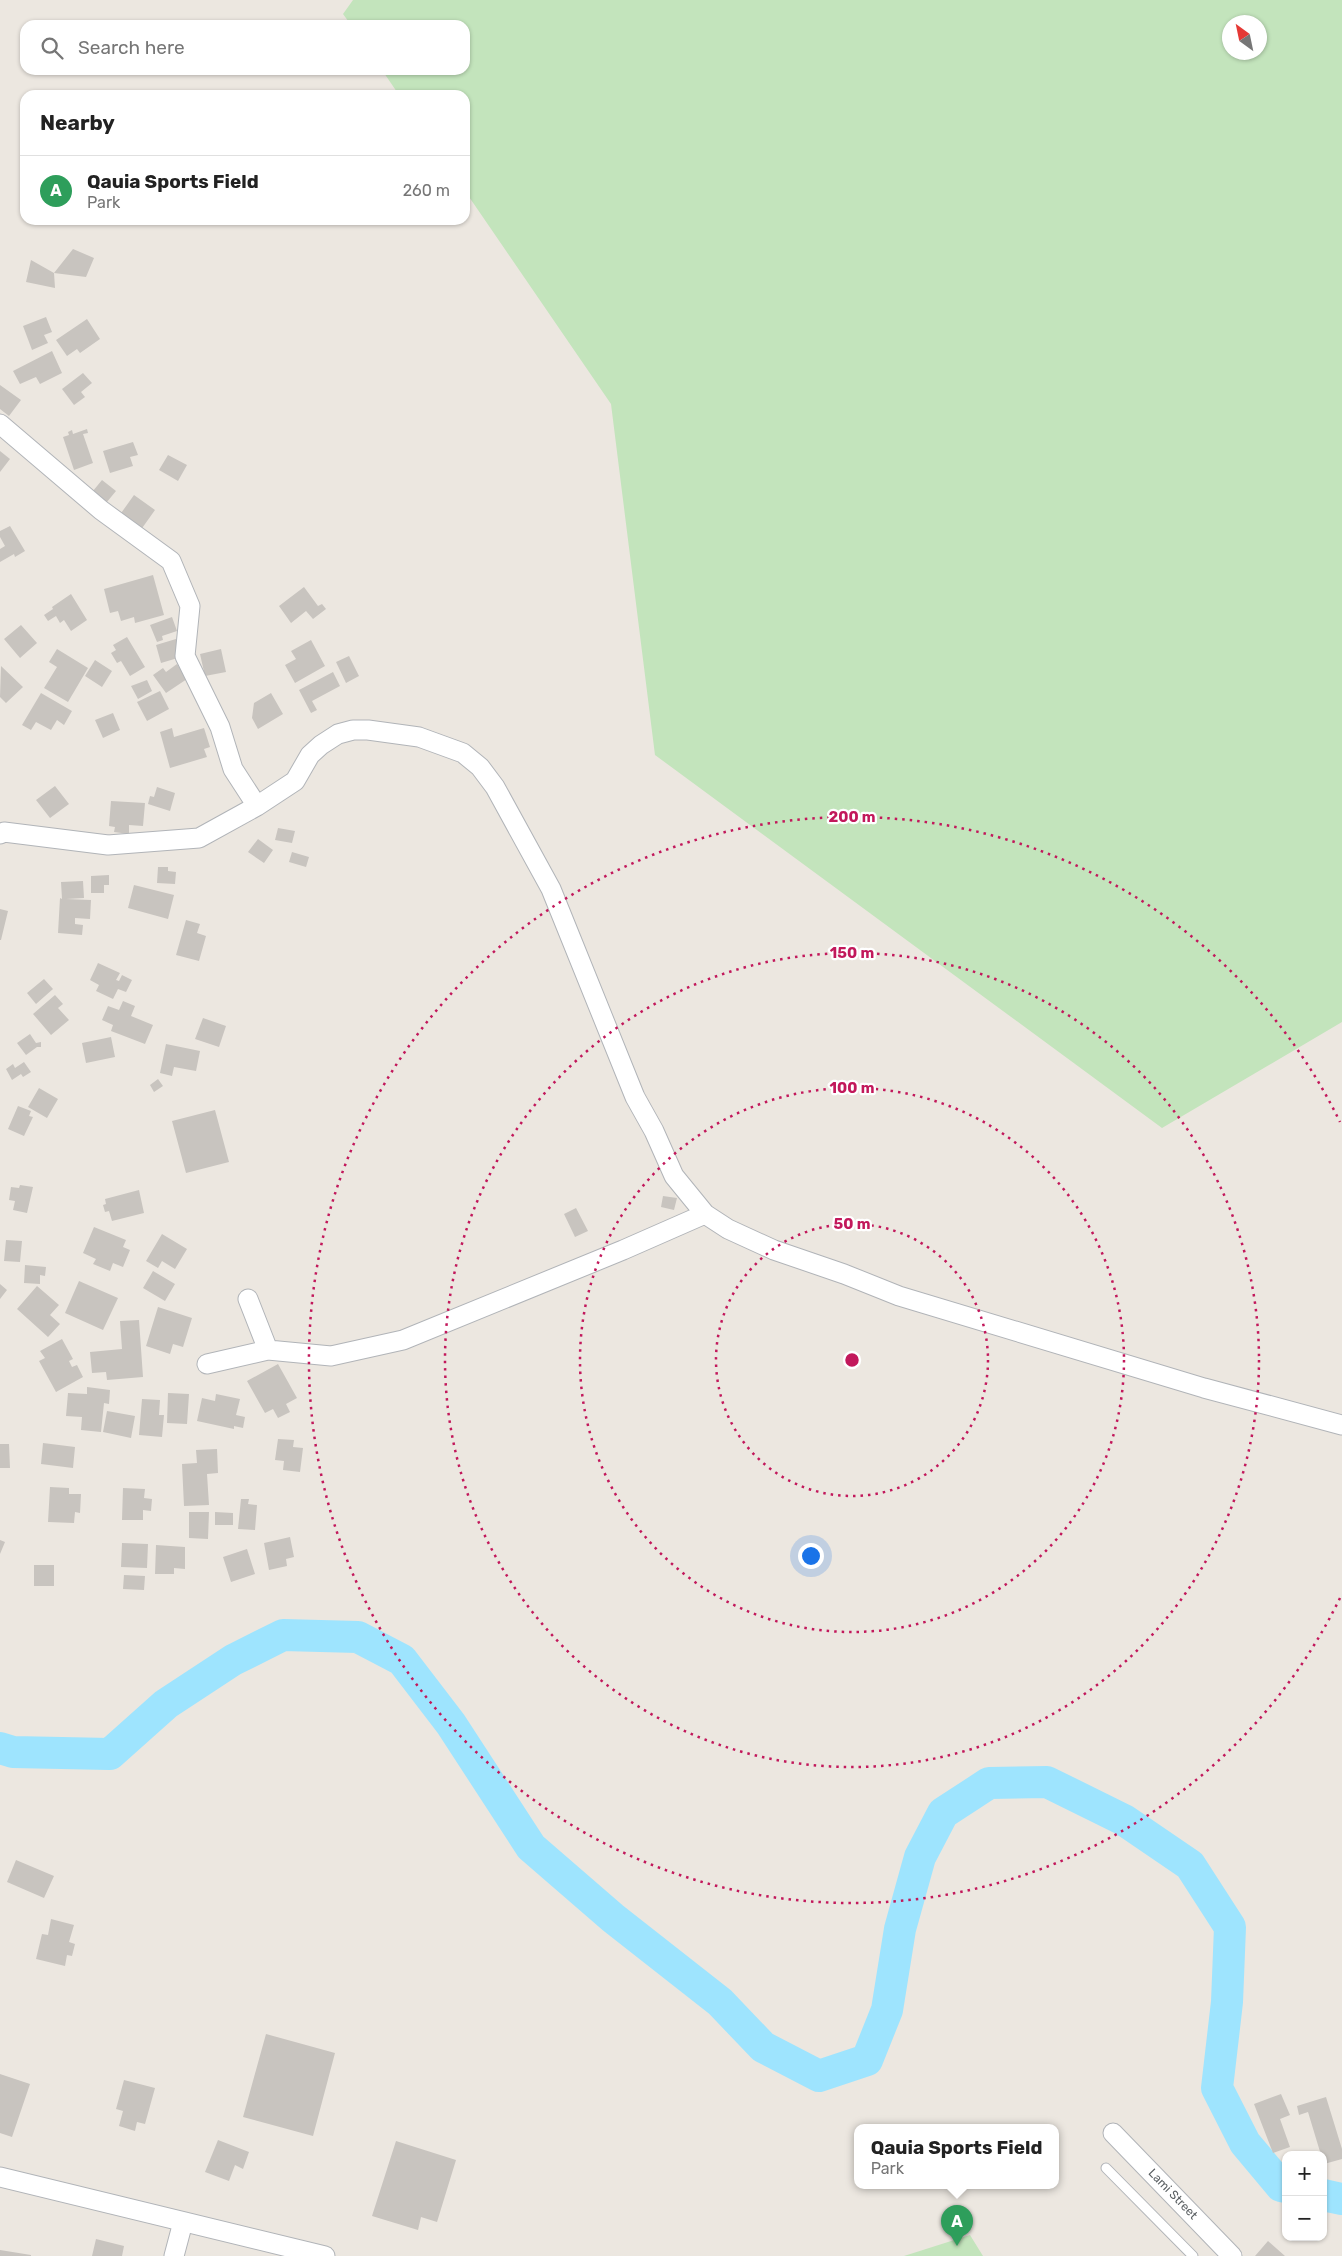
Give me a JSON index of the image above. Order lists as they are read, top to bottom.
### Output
{
  "streets": {
    "street": ["Lami Street"]
  },
  "north": "top left",
  "page": {
    "search": "Search here",
    "heading": "Nearby",
    "list": [
      {
        "mark": "A",
        "name": "Qauia Sports Field",
        "note": "Park",
        "value": "260 m"
      }
    ],
    "popup": ["Qauia Sports Field", "Park"],
    "map_buttons": ["+", "−"],
    "pins": "A"
  },
  "rings": [
    "200 m",
    "150 m",
    "100 m",
    "50 m"
  ]
}
